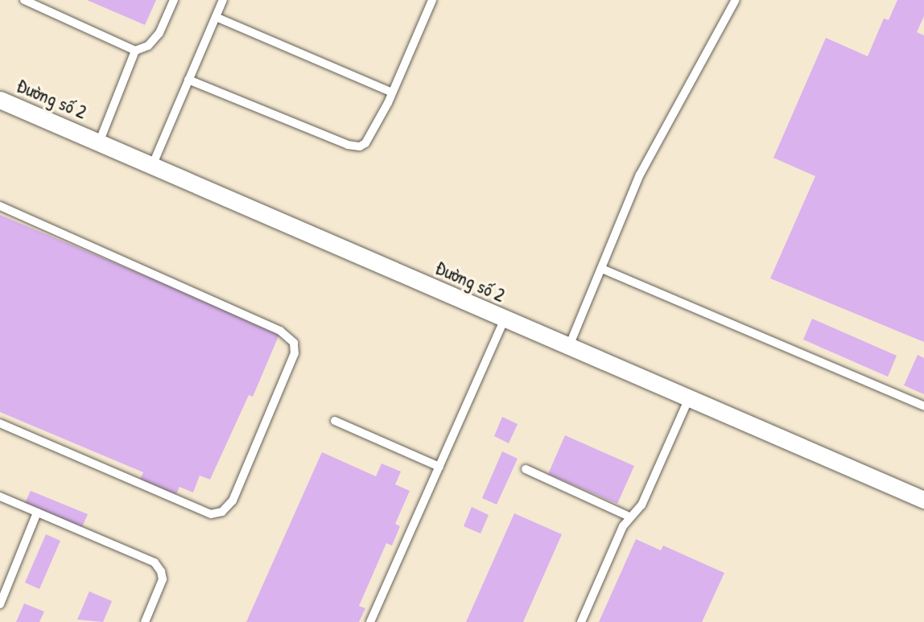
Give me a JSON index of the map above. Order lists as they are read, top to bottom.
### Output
{
  "streets": {
    "street": ["Đường số 2"]
  }
}
